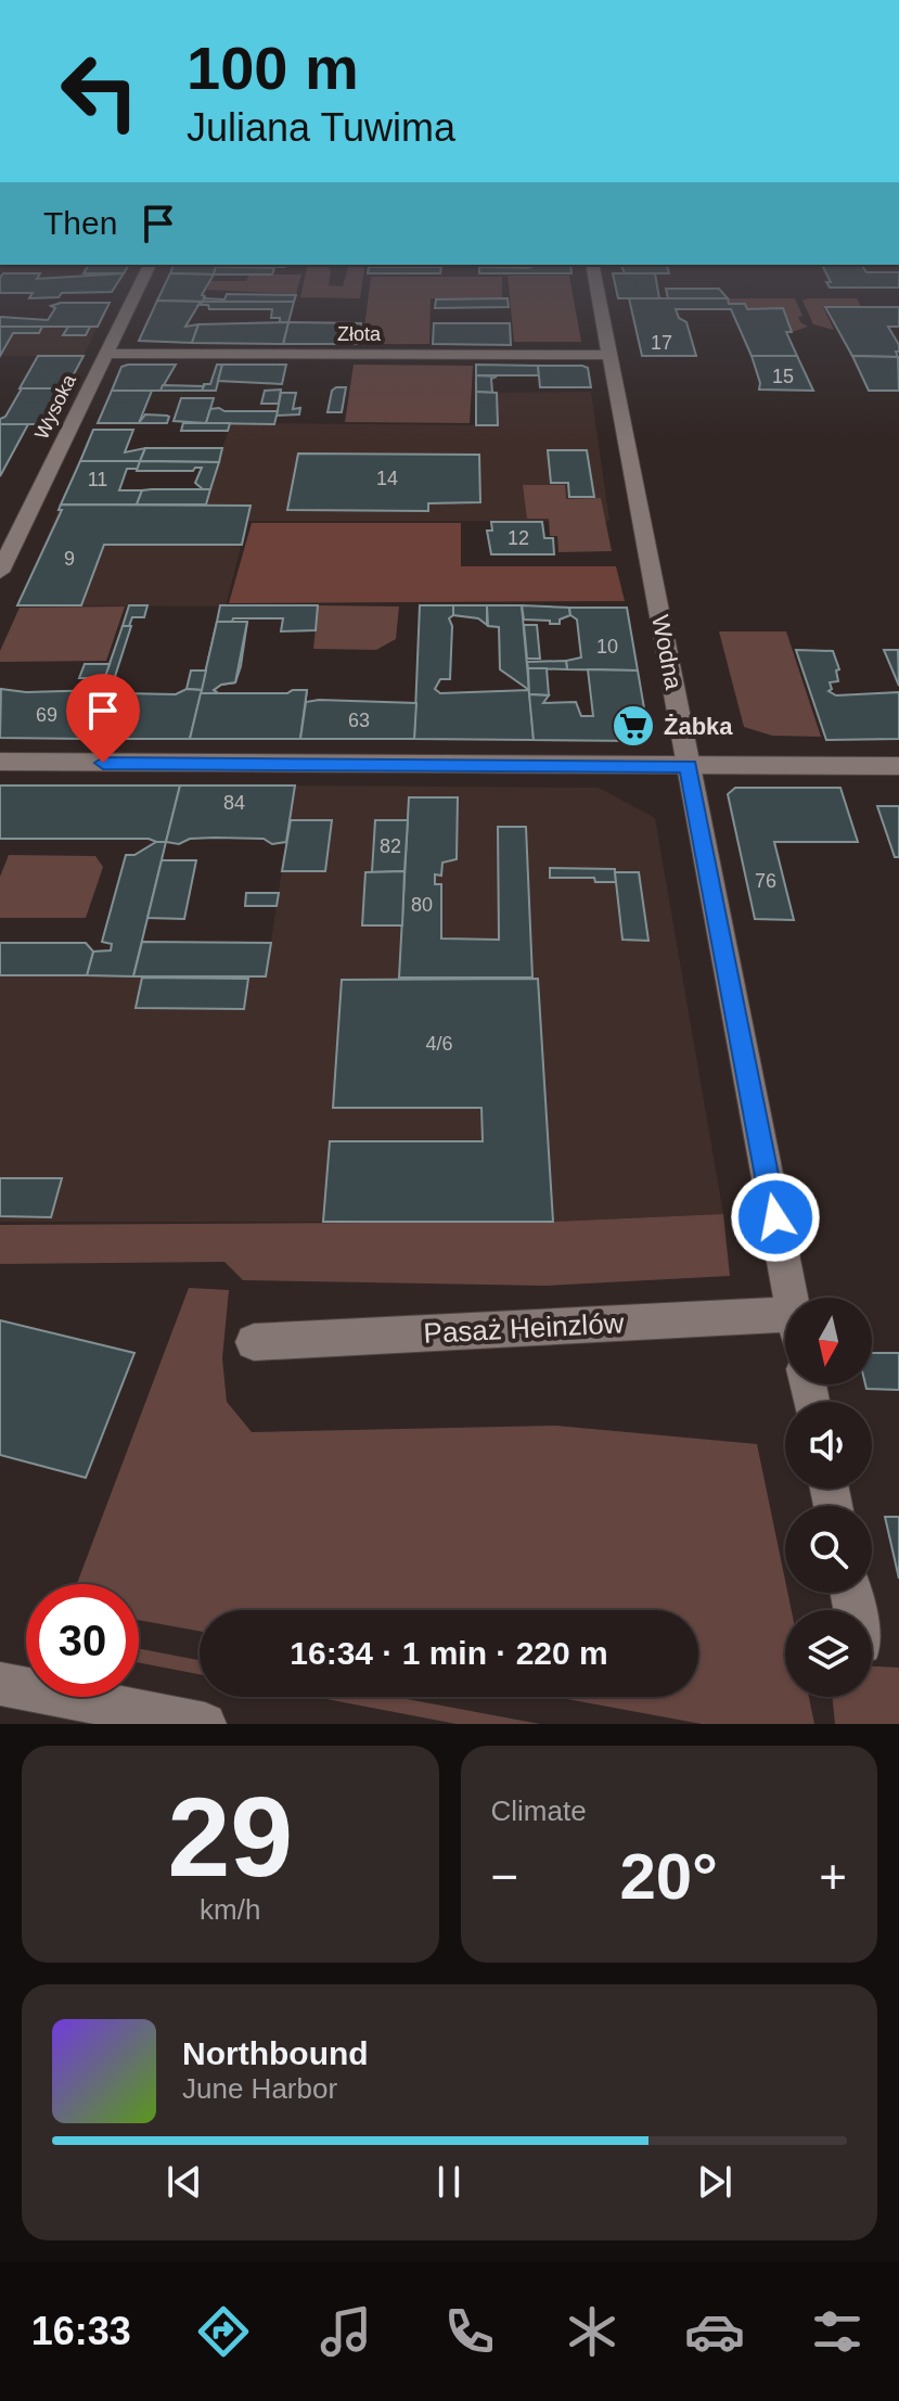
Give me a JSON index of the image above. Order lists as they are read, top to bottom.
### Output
{
  "streets": {
    "street": [
      "Złota",
      "Wysoka",
      "Wodna",
      "Pasaż Heinzlów"
    ]
  },
  "crossings": [
    ["Złota", "Wysoka"],
    ["Złota", "Wodna"]
  ],
  "places": {
    "supermarket": ["Żabka"]
  },
  "house_numbers": [
    "17",
    "15",
    "14",
    "11",
    "12",
    "9",
    "10",
    "69",
    "63",
    "84",
    "82",
    "76",
    "80",
    "4/6"
  ],
  "north": "bottom",
  "page": {
    "turn": ["100 m", "Juliana Tuwima"],
    "then": "Then",
    "limit": "30",
    "trip": "16:34 · 1 min · 220 m",
    "tile": [
      ["29", "km/h"],
      "Climate"
    ],
    "heat": ["−", "20°", "+"],
    "song": ["Northbound", "June Harbor"],
    "tabs": "16:33"
  }
}
